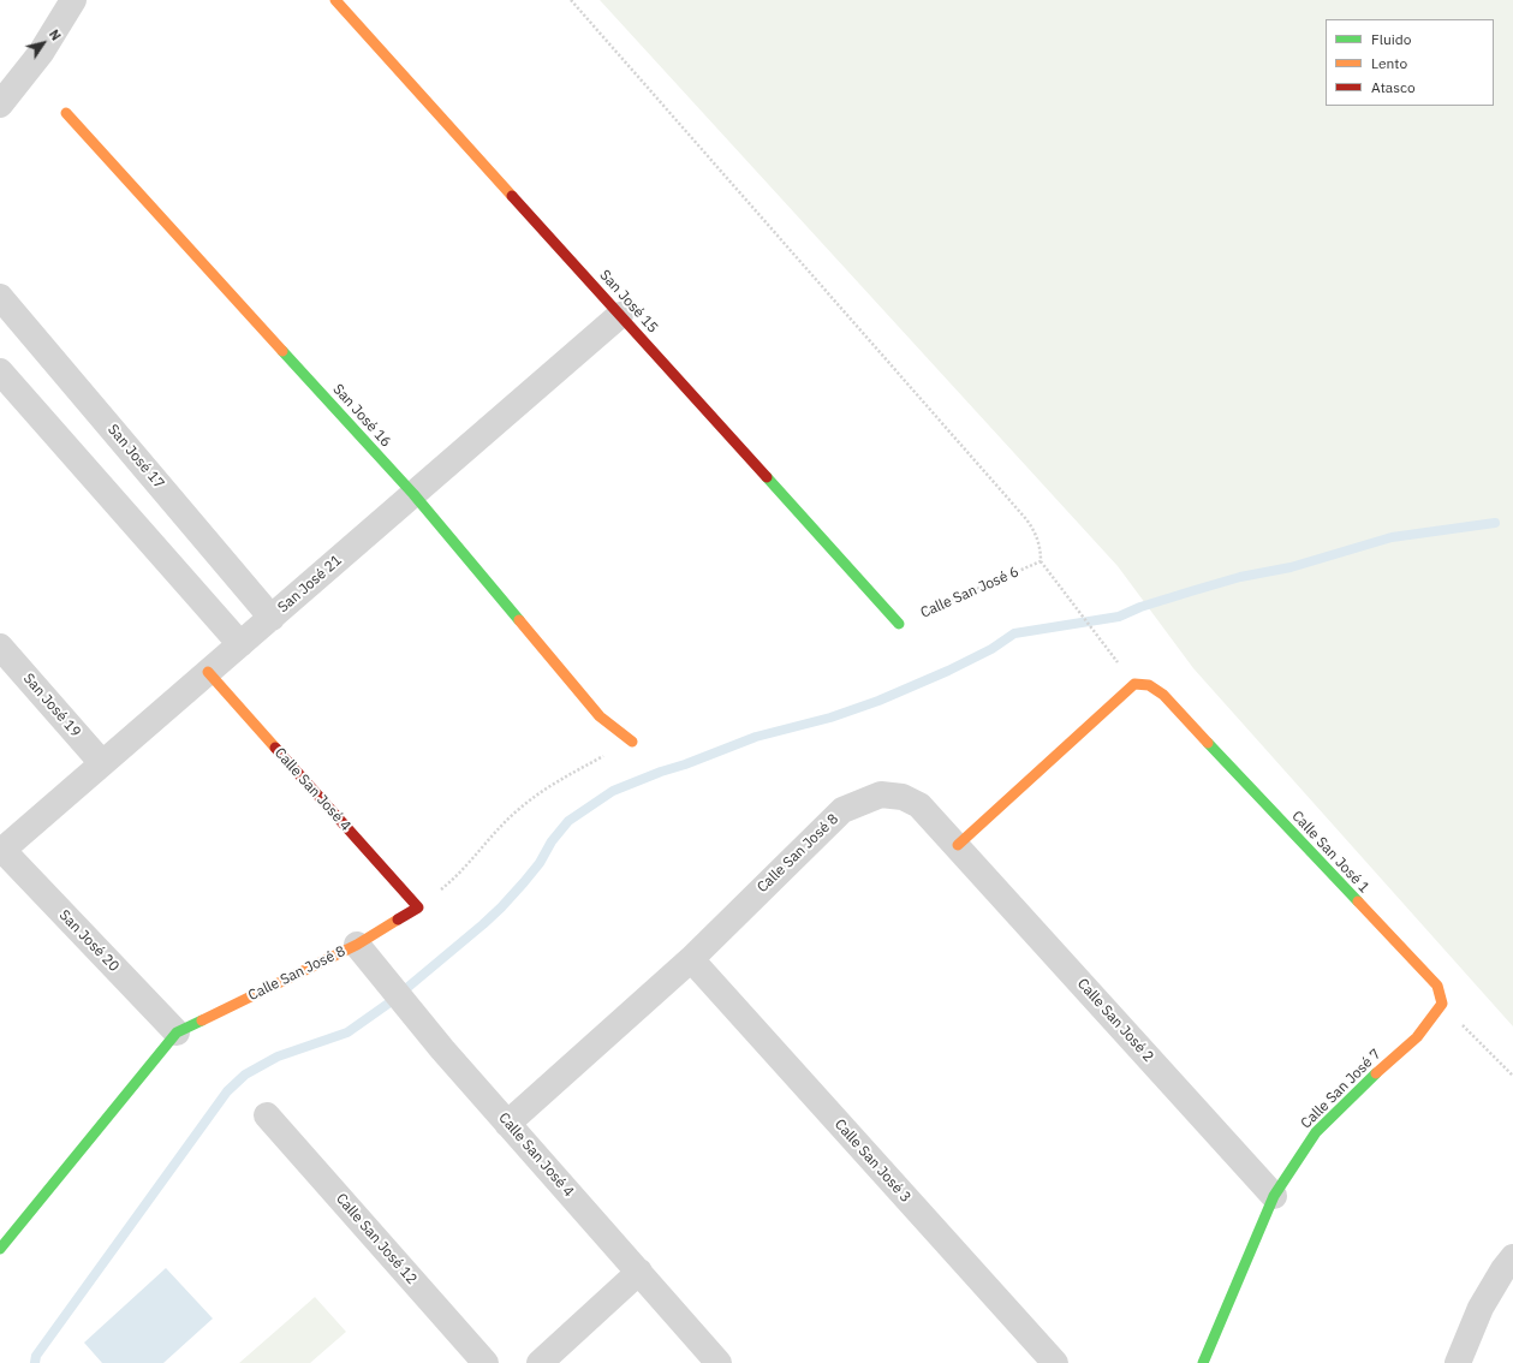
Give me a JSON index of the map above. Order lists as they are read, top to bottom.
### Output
{
  "streets": {
    "street": [
      "San José 15",
      "San José 16",
      "San José 17",
      "San José 21",
      "San José 19",
      "Calle San José 4",
      "Calle San José 1",
      "Calle San José 8",
      "San José 20",
      "Calle San José 2",
      "Calle San José 7",
      "Calle San José 3",
      "Calle San José 12"
    ],
    "path": ["Calle San José 6"]
  },
  "crossings": [
    ["San José 15", "San José 21"],
    ["San José 15", "Calle San José 6"],
    ["San José 16", "San José 21"],
    ["San José 17", "San José 21"],
    ["San José 21", "San José 19"],
    ["San José 21", "Calle San José 4"],
    ["San José 21", "San José 20"],
    ["Calle San José 4", "Calle San José 8"],
    ["Calle San José 1", "Calle San José 8"],
    ["Calle San José 1", "Calle San José 2"],
    ["Calle San José 1", "Calle San José 7"],
    ["Calle San José 8", "San José 20"],
    ["Calle San José 8", "Calle San José 2"],
    ["Calle San José 8", "Calle San José 3"],
    ["Calle San José 2", "Calle San José 7"]
  ],
  "legend": ["Fluido", "Lento", "Atasco"],
  "north": "top right"
}
